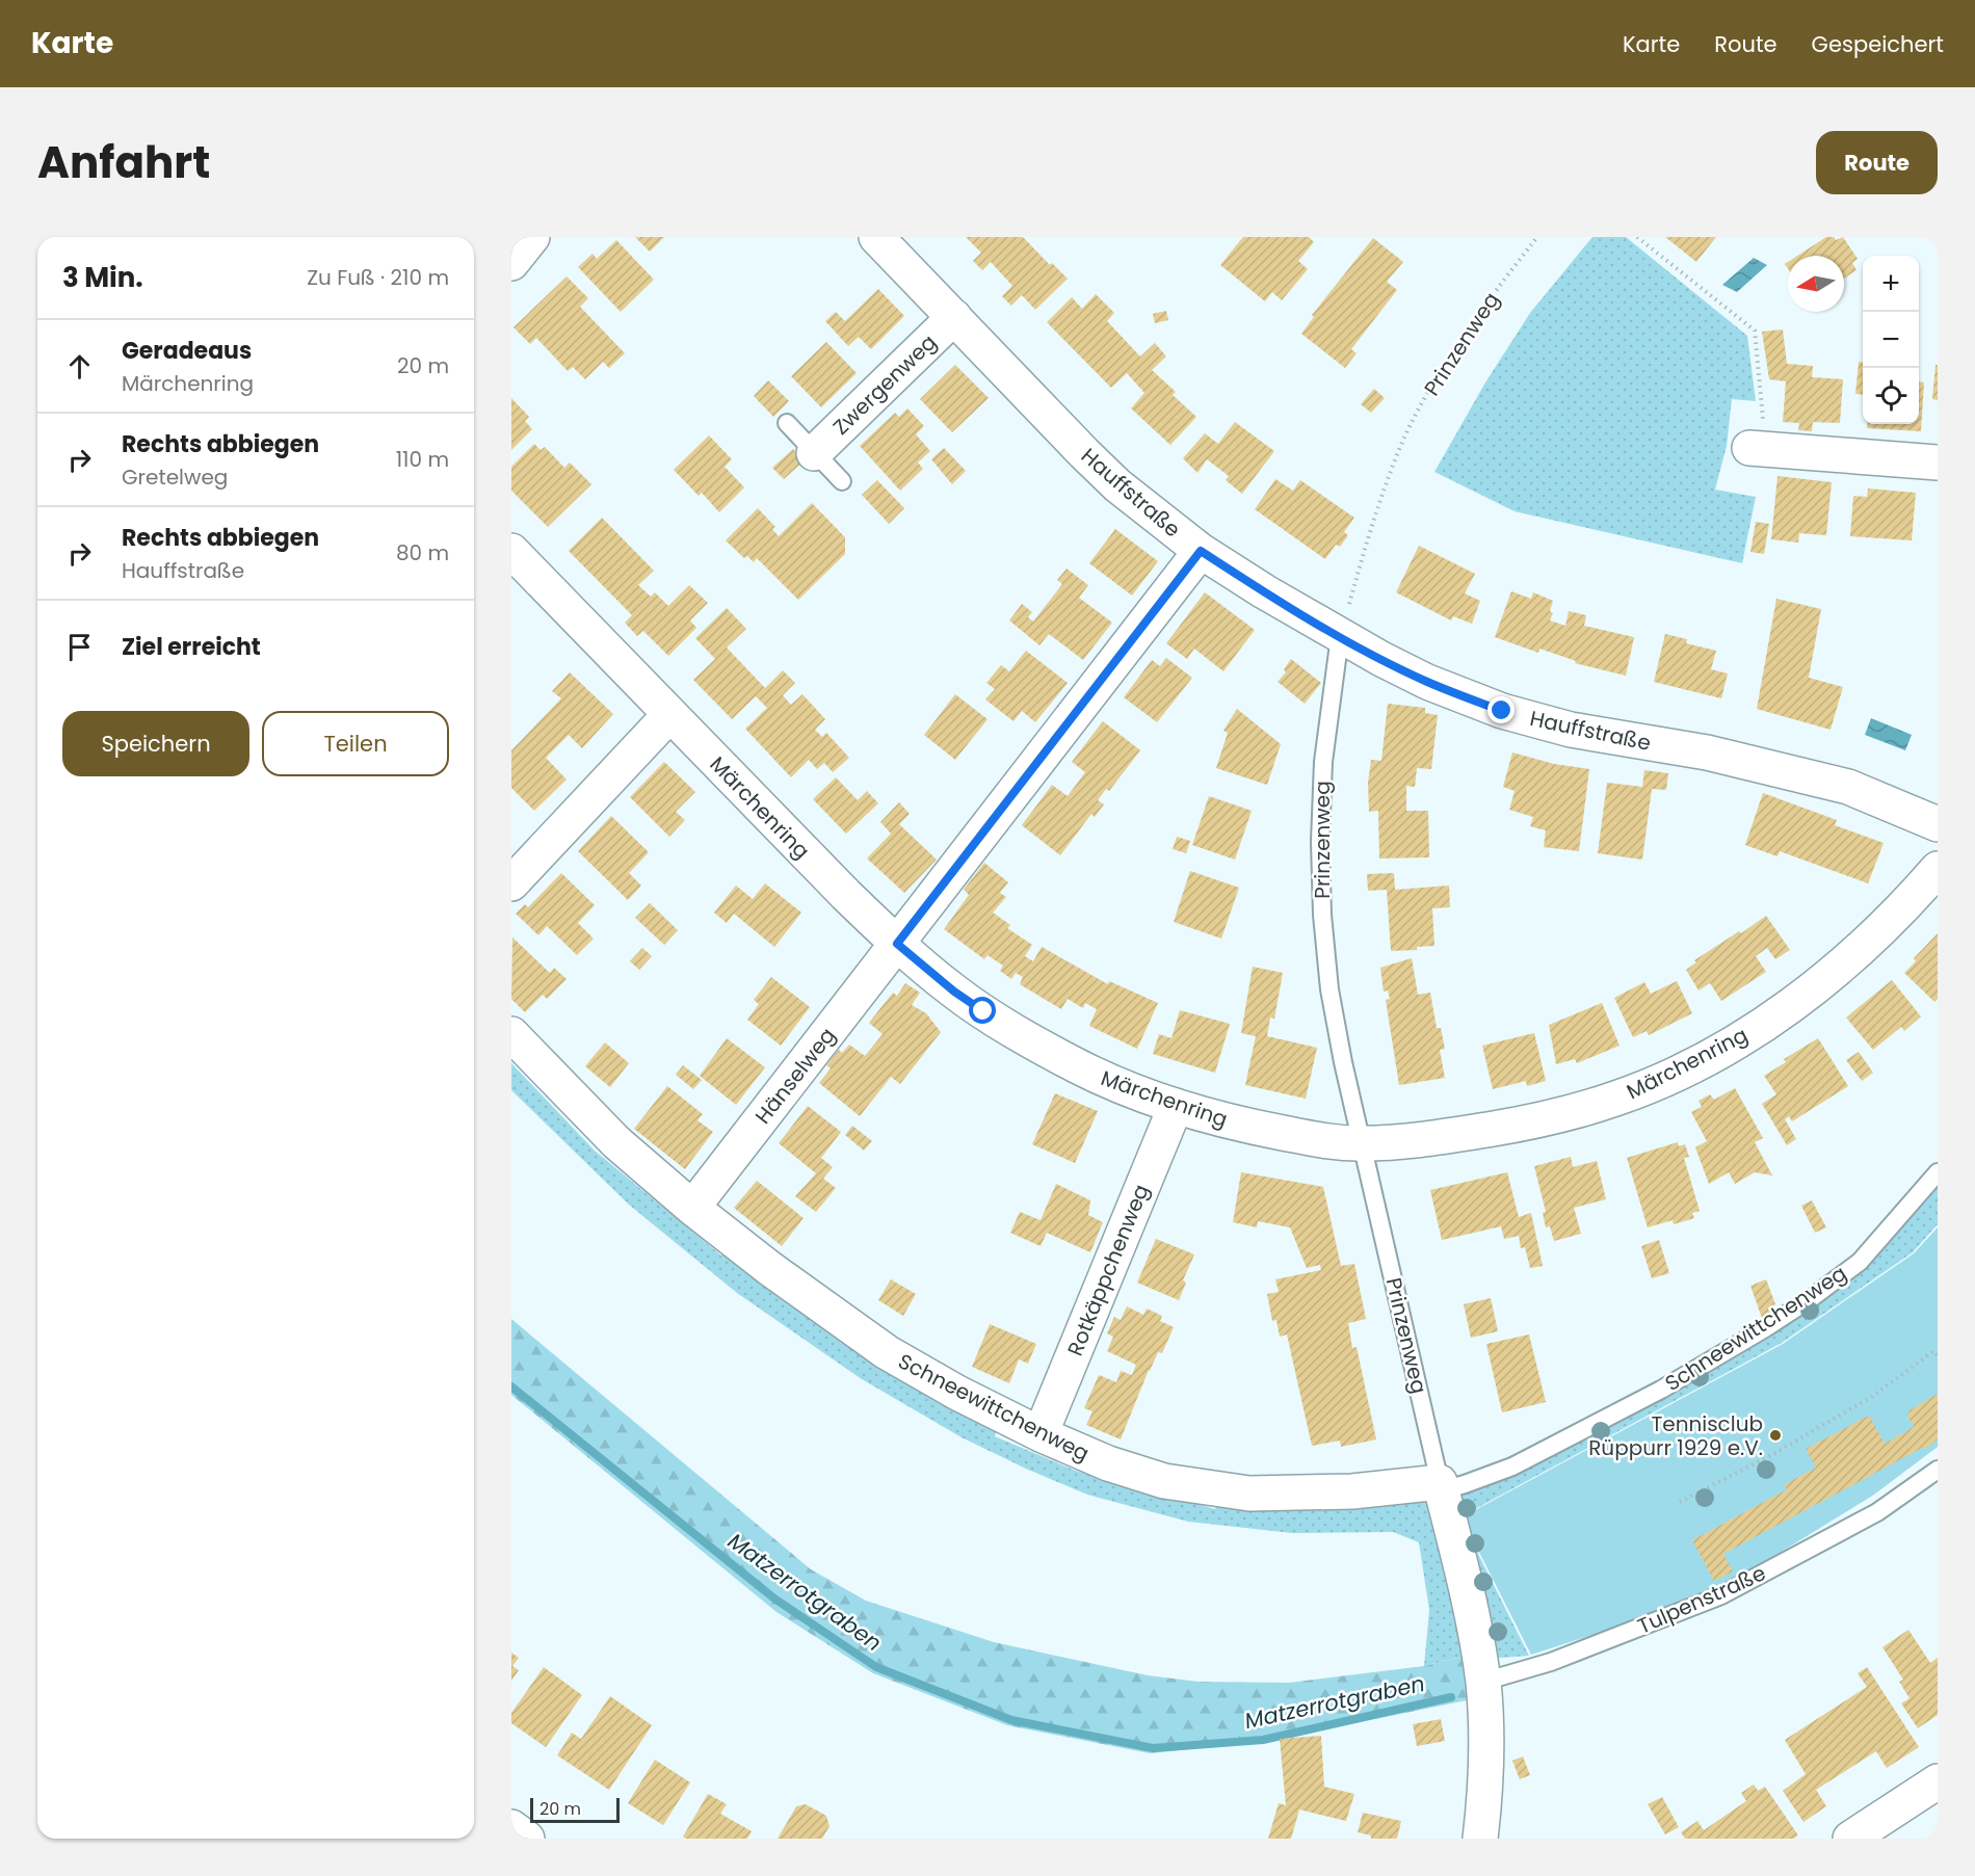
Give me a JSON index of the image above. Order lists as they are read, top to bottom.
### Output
{
  "streets": {
    "street": [
      "Zwergenweg",
      "Hauffstraße",
      "Märchenring",
      "Hänselweg",
      "Rotkäppchenweg",
      "Schneewittchenweg"
    ],
    "lane": ["Prinzenweg", "Tulpenstraße"]
  },
  "crossings": [
    ["Prinzenweg", "Hauffstraße"],
    ["Prinzenweg", "Märchenring"],
    ["Prinzenweg", "Schneewittchenweg"],
    ["Zwergenweg", "Hauffstraße"],
    ["Hauffstraße", "Hänselweg"],
    ["Märchenring", "Hänselweg"],
    ["Märchenring", "Rotkäppchenweg"],
    ["Hänselweg", "Schneewittchenweg"],
    ["Rotkäppchenweg", "Schneewittchenweg"]
  ],
  "water": ["Matzerrotgraben"],
  "places": ["Tennisclub Rüppurr 1929 e.V."],
  "scale_bar": "20 m",
  "north": "left",
  "page": {
    "header": "Karte",
    "nav": ["Karte", "Route", "Gespeichert"],
    "title": "Anfahrt",
    "buttons": [
      "Route",
      ["Speichern", "Teilen"]
    ],
    "heading": ["3 Min.", "Zu Fuß · 210 m"],
    "map_buttons": ["+", "−"],
    "list": [
      ["Geradeaus", "Märchenring", "20 m"],
      ["Rechts abbiegen", "Gretelweg", "110 m"],
      ["Rechts abbiegen", "Hauffstraße", "80 m"],
      "Ziel erreicht"
    ],
    "scale": "20 m"
  }
}
